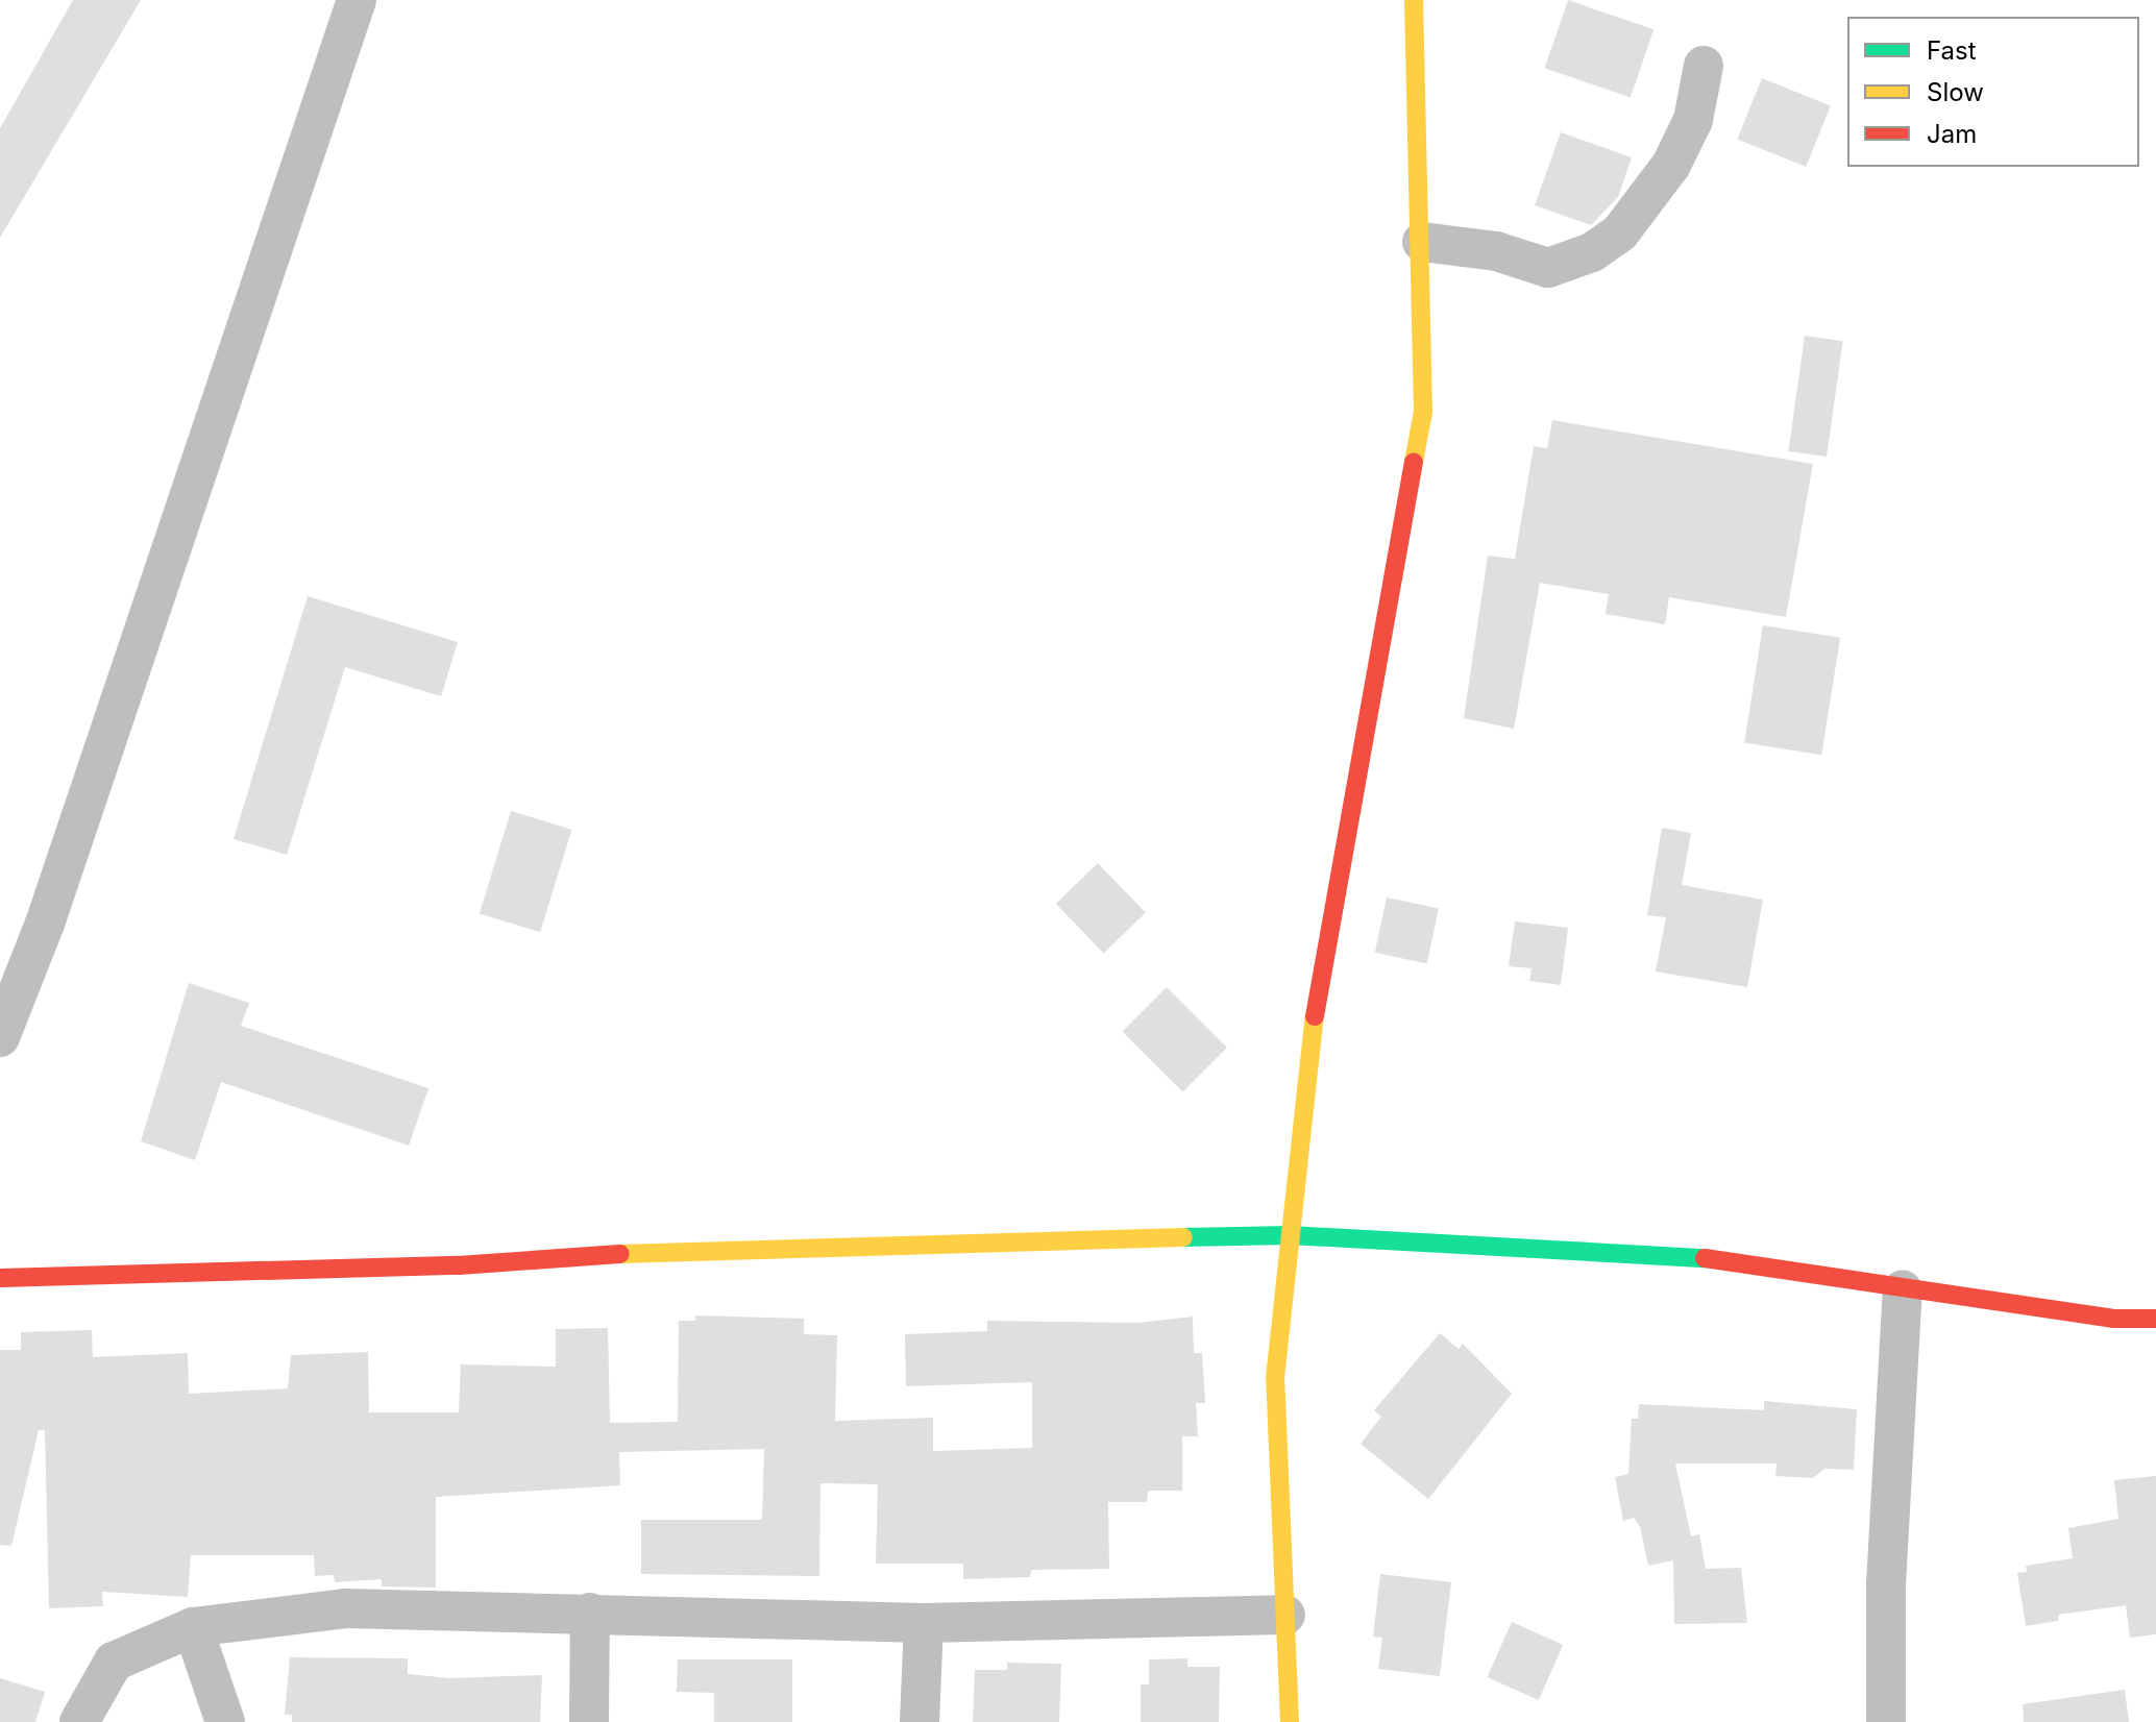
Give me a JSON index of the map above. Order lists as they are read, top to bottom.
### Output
{
  "legend": ["Fast", "Slow", "Jam"]
}
